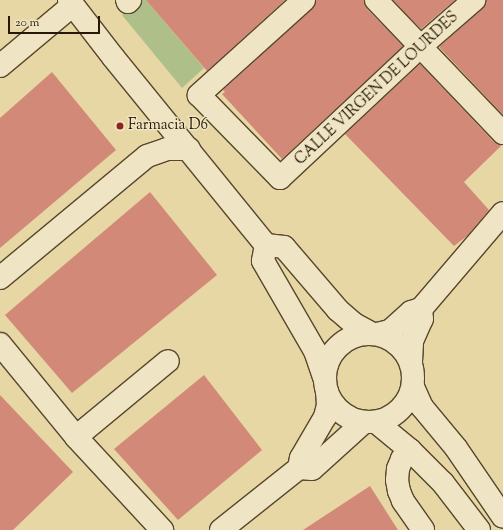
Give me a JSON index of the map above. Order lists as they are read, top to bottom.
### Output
{
  "streets": {
    "street": ["CALLE VIRGEN DE LOURDES"]
  },
  "places": ["Farmacia D6"],
  "scale_bar": "20 m"
}
